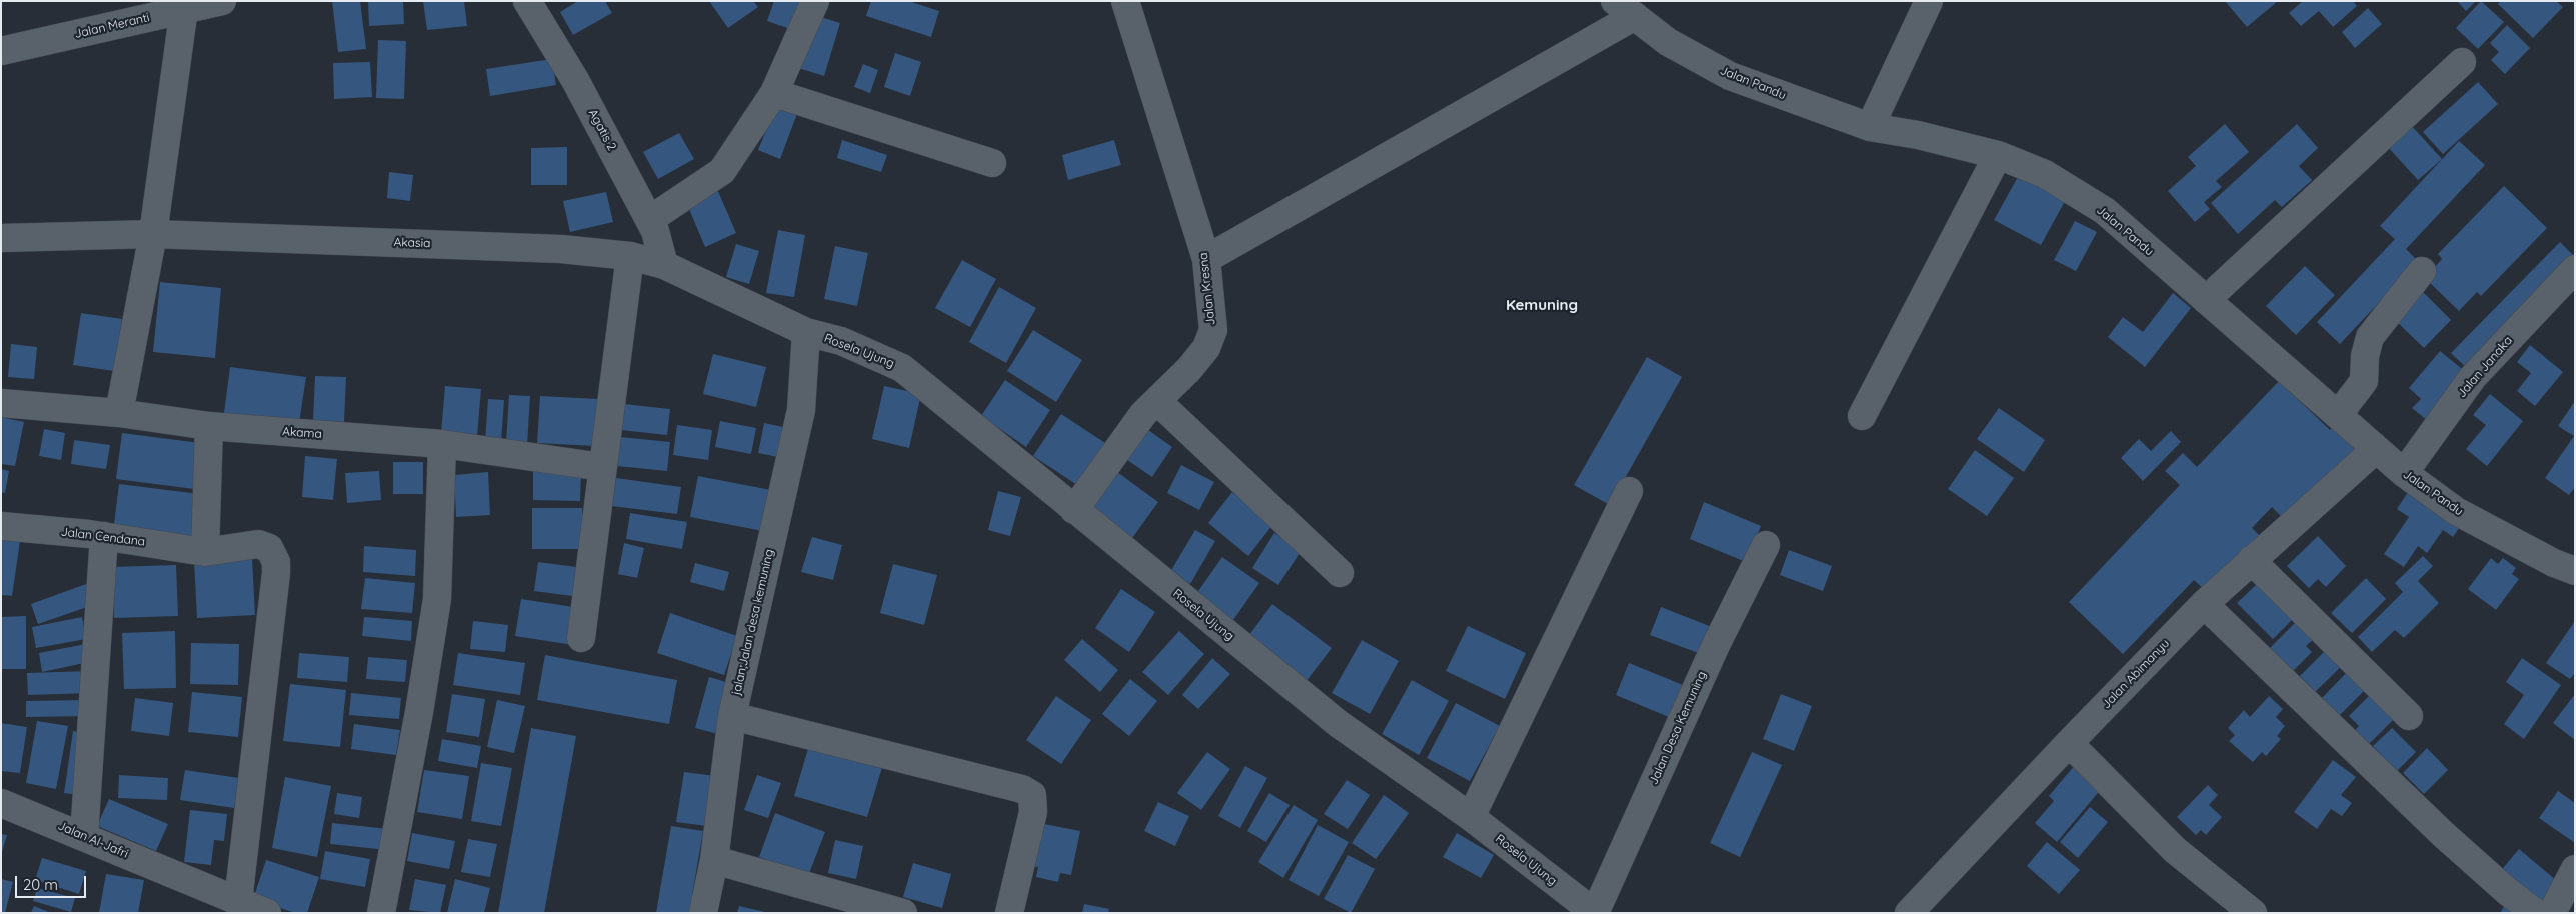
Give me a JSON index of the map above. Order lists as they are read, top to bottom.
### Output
{
  "streets": {
    "street": [
      "Jalan Meranti",
      "Jalan Pandu",
      "Agatis 2",
      "Akasia",
      "Jalan Kresna",
      "Rosela Ujung",
      "Jalan Janaka",
      "Akama",
      "Jalan Cendana",
      "jalan;Jalan desa kemuning",
      "Jalan Abimanyu",
      "Jalan Desa Kemuning",
      "Jalan Al-Jafri"
    ]
  },
  "crossings": [
    ["Jalan Pandu", "Jalan Janaka"],
    ["Jalan Pandu", "Jalan Abimanyu"],
    ["Agatis 2", "Akasia"],
    ["Akasia", "Rosela Ujung"],
    ["Akasia", "jalan;Jalan desa kemuning"],
    ["Jalan Kresna", "Rosela Ujung"],
    ["Rosela Ujung", "jalan;Jalan desa kemuning"],
    ["Rosela Ujung", "Jalan Desa Kemuning"],
    ["Jalan Cendana", "Jalan Al-Jafri"]
  ],
  "districts": ["Kemuning"],
  "scale_bar": "20 m"
}
